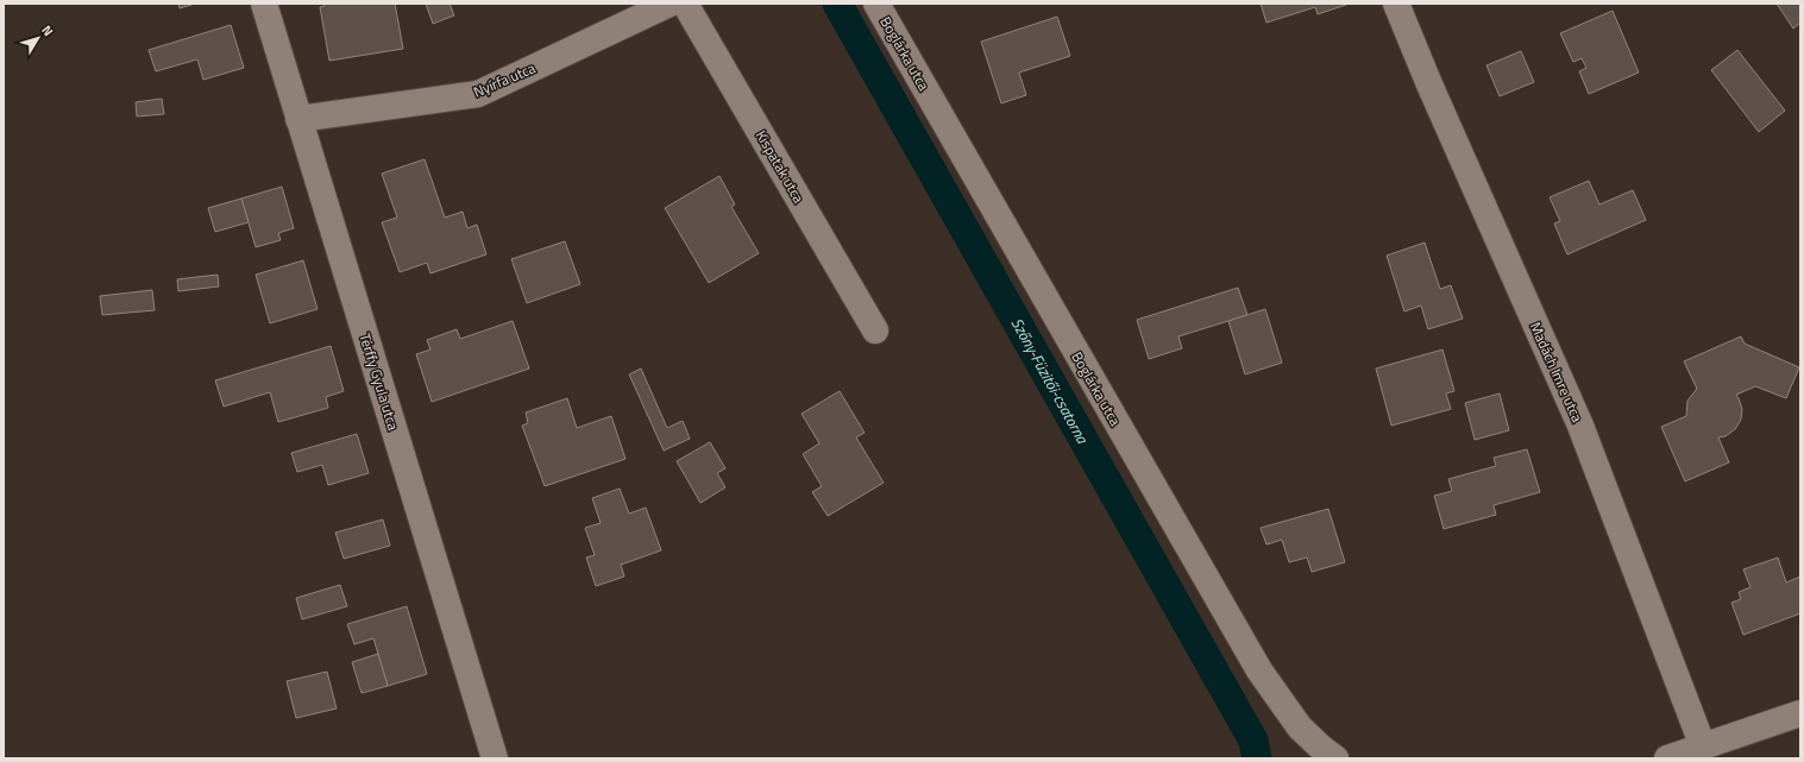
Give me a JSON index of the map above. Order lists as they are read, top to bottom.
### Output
{
  "streets": {
    "street": [
      "Boglárka utca",
      "Nyírfa utca",
      "Kispatak utca",
      "Madách Imre utca",
      "Térffy Gyula utca"
    ]
  },
  "crossings": [
    ["Nyírfa utca", "Térffy Gyula utca"]
  ],
  "water": ["Szőny-Füzitői-csatorna"],
  "north": "top right"
}
